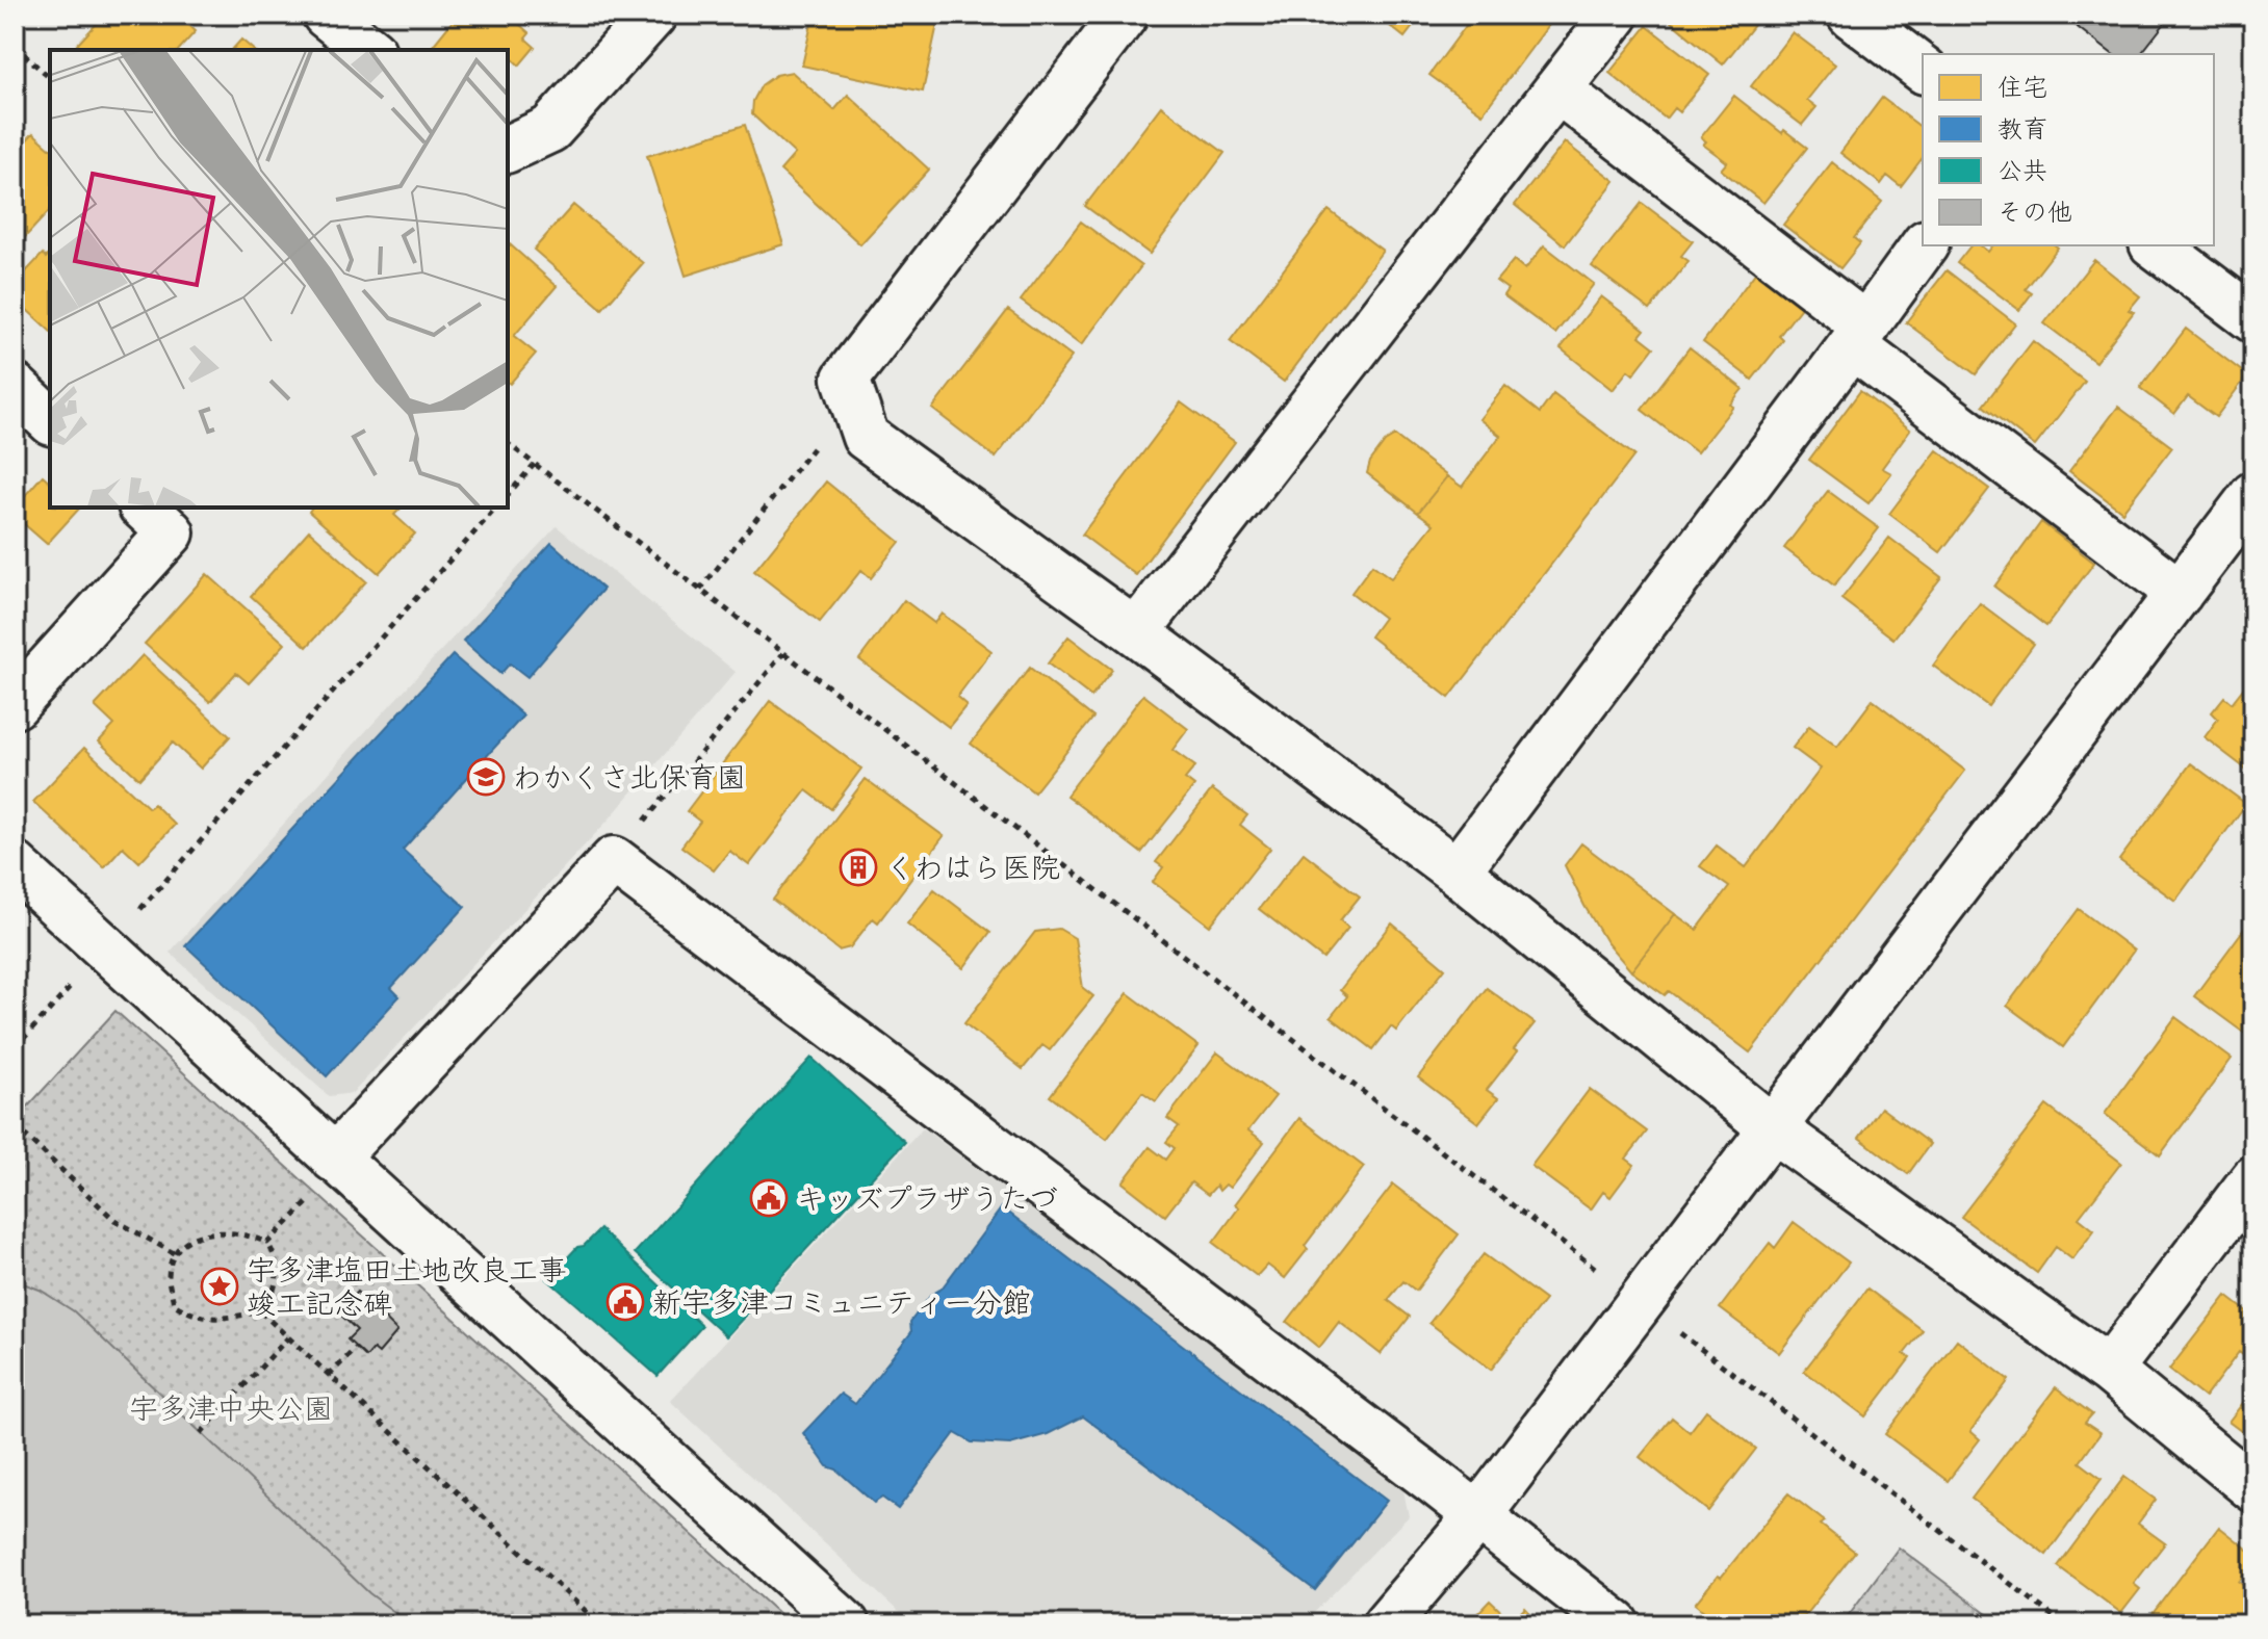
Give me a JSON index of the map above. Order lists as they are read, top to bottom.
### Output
{
  "parks": ["宇多津中央公園"],
  "places": {
    "school or university": ["わかくさ北保育園"],
    "building": ["くわはら医院"],
    "public building": ["キッズプラザうたづ", "新宇多津コミュニティー分館"],
    "place": ["宇多津塩田土地改良工事 竣工記念碑"]
  },
  "legend": [
    "住宅",
    "教育",
    "公共",
    "その他"
  ]
}
